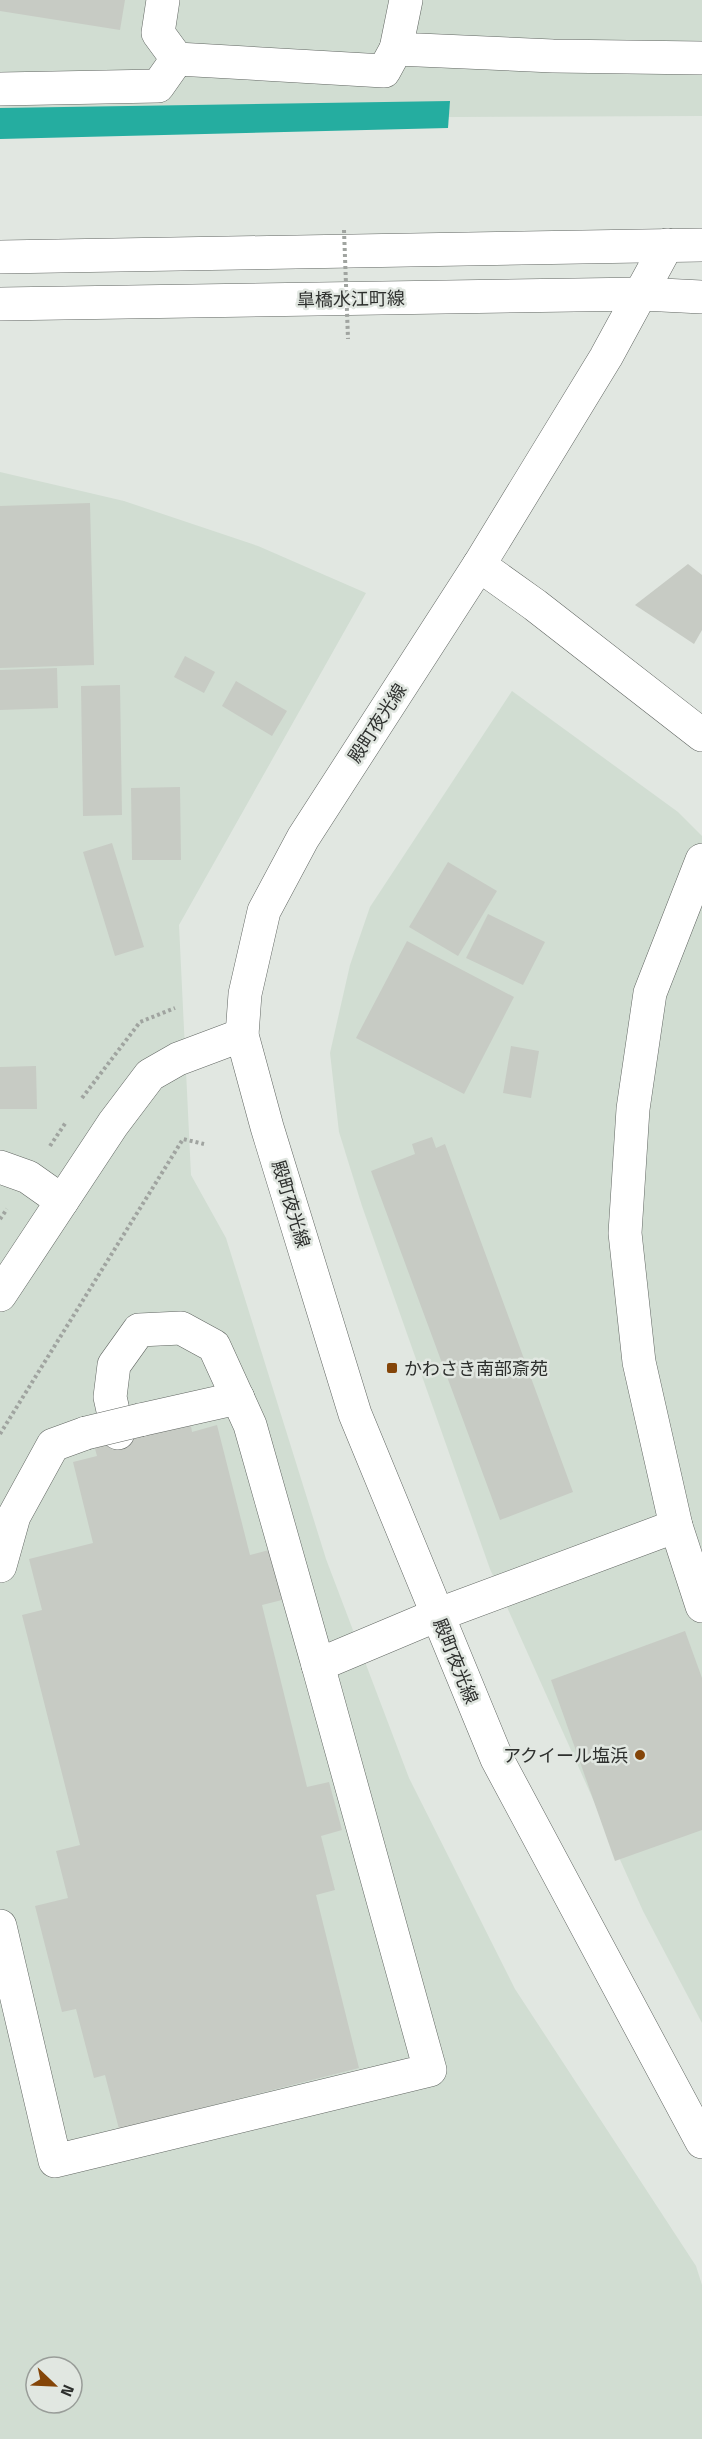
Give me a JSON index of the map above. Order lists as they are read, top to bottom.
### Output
{
  "streets": {
    "street": ["皐橋水江町線", "殿町夜光線"]
  },
  "crossings": [
    ["皐橋水江町線", "殿町夜光線"]
  ],
  "places": {
    "transit": ["かわさき南部斎苑"],
    "other": ["アクイール塩浜"]
  },
  "north": "bottom right"
}
